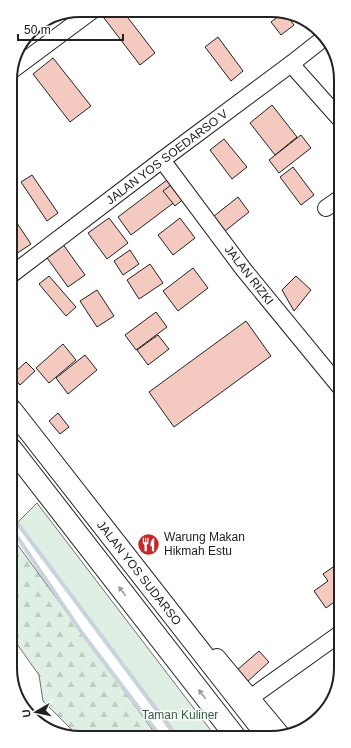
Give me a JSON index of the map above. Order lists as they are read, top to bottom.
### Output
{
  "streets": {
    "main road": ["JALAN YOS SUDARSO"],
    "street": ["JALAN YOS SOEDARSO V", "JALAN RIZKI"]
  },
  "crossings": [
    ["JALAN YOS SOEDARSO V", "JALAN RIZKI"]
  ],
  "parks": ["Taman Kuliner"],
  "places": {
    "restaurant": ["Warung Makan Hikmah Estu"]
  },
  "scale_bar": "50 m",
  "north": "left"
}
